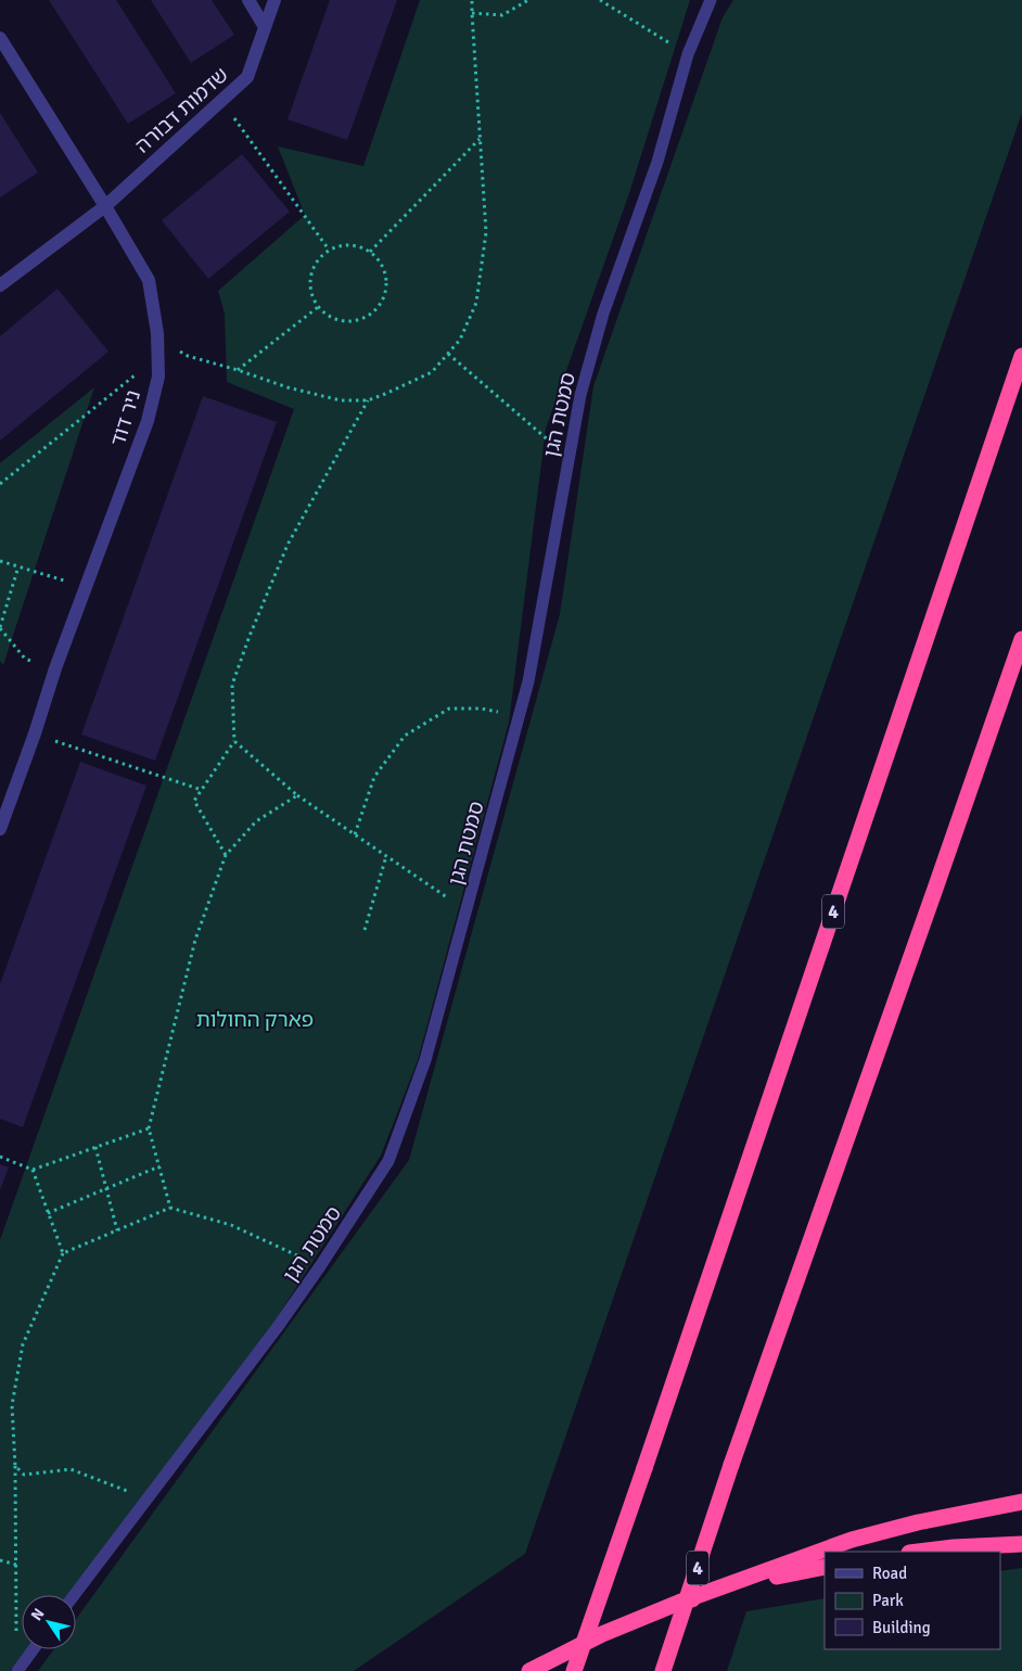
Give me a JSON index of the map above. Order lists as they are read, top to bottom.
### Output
{
  "streets": {
    "highway": ["4"],
    "street": ["שדמות דבורה", "ניר דוד"],
    "lane": ["סמטת הגן"]
  },
  "crossings": [
    ["שדמות דבורה", "ניר דוד"]
  ],
  "parks": ["פארק החולות"],
  "legend": ["Road", "Park", "Building"],
  "north": "top left"
}
